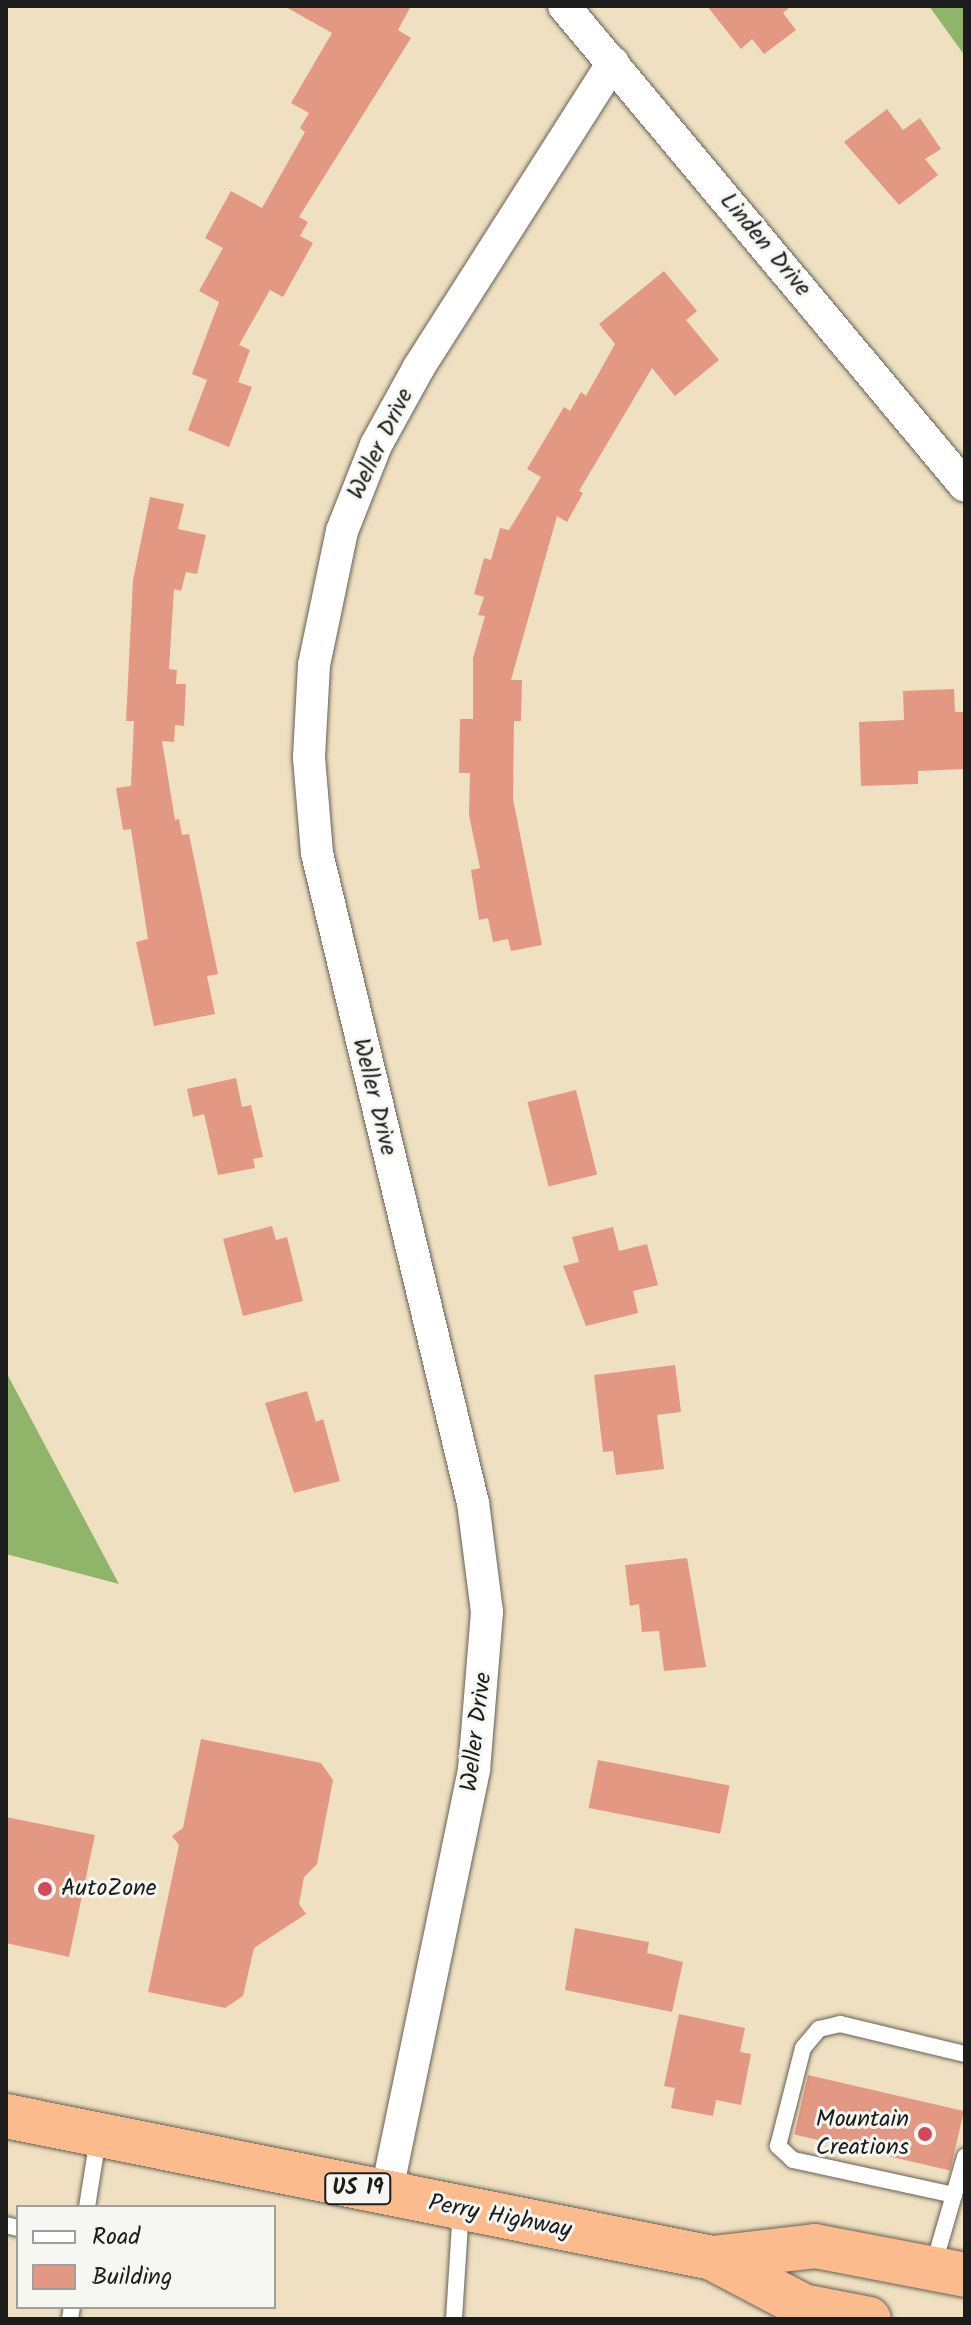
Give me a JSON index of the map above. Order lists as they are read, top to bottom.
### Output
{
  "streets": {
    "highway": ["US 19", "Perry Highway"],
    "street": ["Linden Drive", "Weller Drive"]
  },
  "crossings": [
    ["Linden Drive", "Weller Drive"],
    ["Weller Drive", "Perry Highway"]
  ],
  "places": ["AutoZone", "Mountain Creations"],
  "legend": ["Road", "Building"]
}
